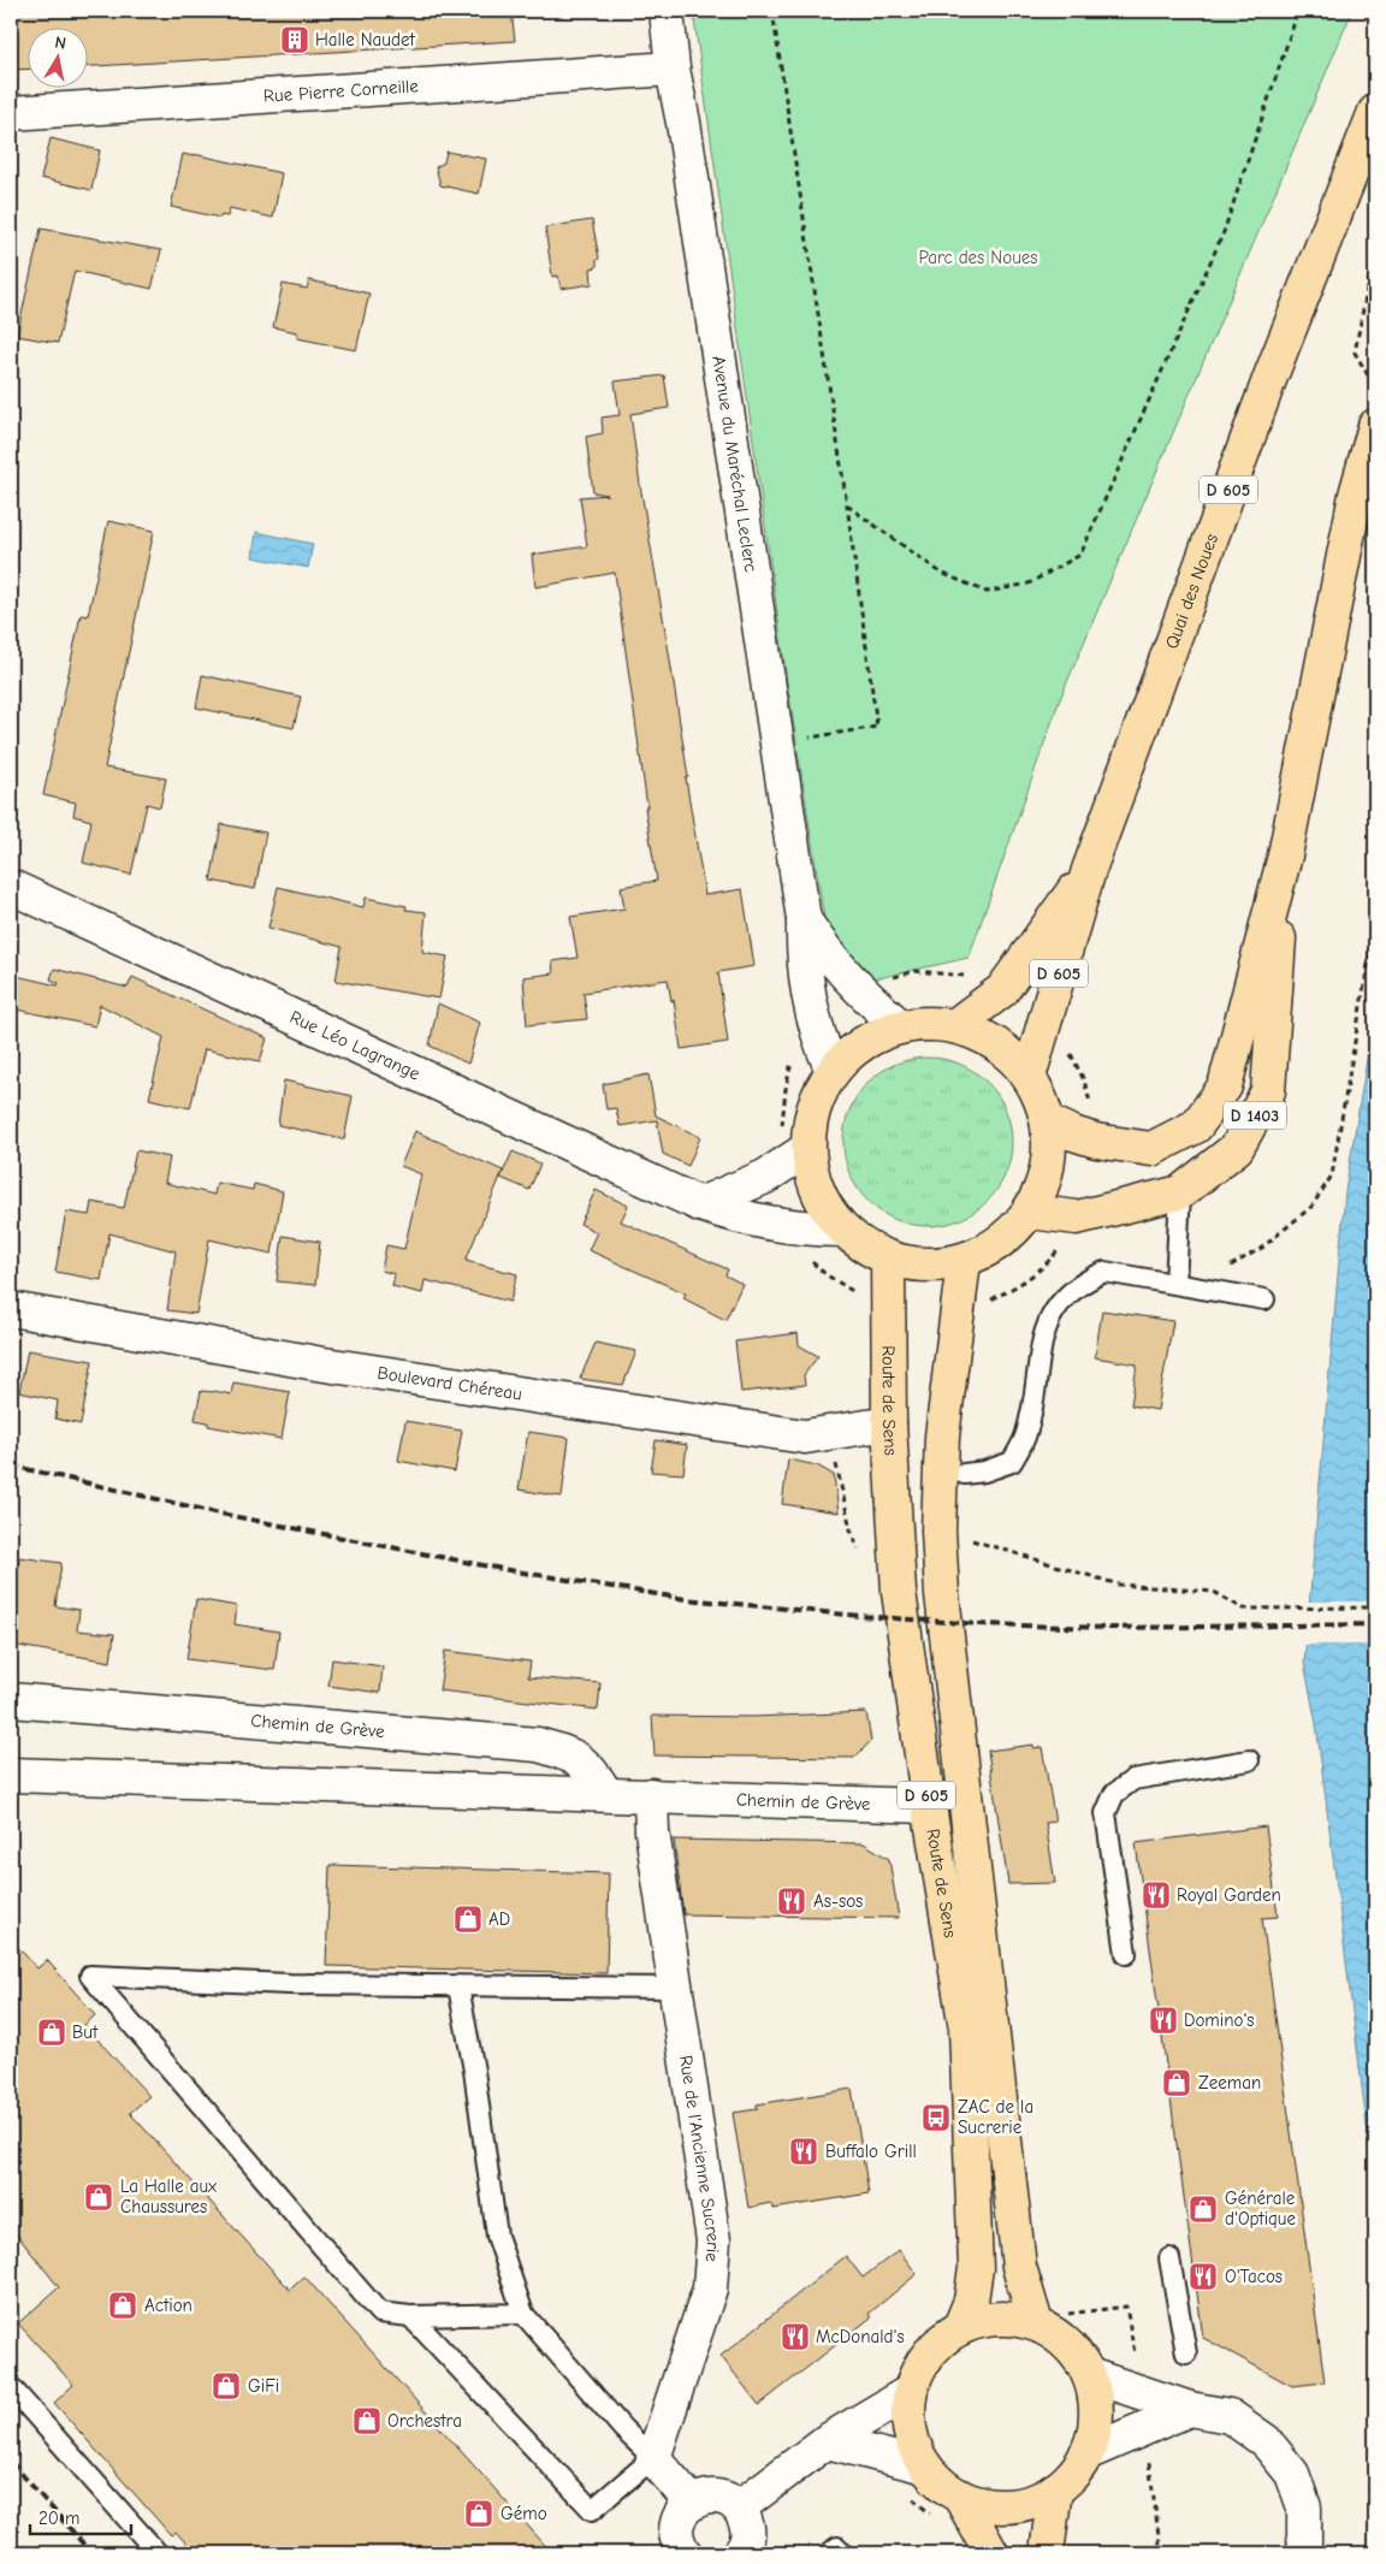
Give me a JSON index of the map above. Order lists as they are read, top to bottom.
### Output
{
  "streets": {
    "main road": [
      "D 605",
      "Quai des Noues",
      "D 1403",
      "Route de Sens"
    ],
    "street": [
      "Rue Pierre Corneille",
      "Avenue du Maréchal Leclerc",
      "Rue Léo Lagrange",
      "Boulevard Chéreau",
      "Chemin de Grève",
      "Rue de l'Ancienne Sucrerie"
    ]
  },
  "crossings": [
    ["Rue Pierre Corneille", "Avenue du Maréchal Leclerc"],
    ["D 605", "Quai des Noues"],
    ["Boulevard Chéreau", "Route de Sens"],
    ["Route de Sens", "Chemin de Grève"],
    ["Chemin de Grève", "Rue de l'Ancienne Sucrerie"]
  ],
  "parks": ["Parc des Noues"],
  "places": {
    "building": ["Halle Naudet"],
    "restaurant": [
      "Royal Garden",
      "As-sos",
      "Domino's",
      "Buffalo Grill",
      "O'Tacos",
      "McDonald's"
    ],
    "shop": [
      "AD",
      "But",
      "Zeeman",
      "La Halle aux Chaussures",
      "Générale d'Optique",
      "Action",
      "GiFi",
      "Orchestra",
      "Gémo"
    ],
    "bus stop": ["ZAC de la Sucrerie"]
  },
  "scale_bar": "20 m",
  "north": "top"
}
